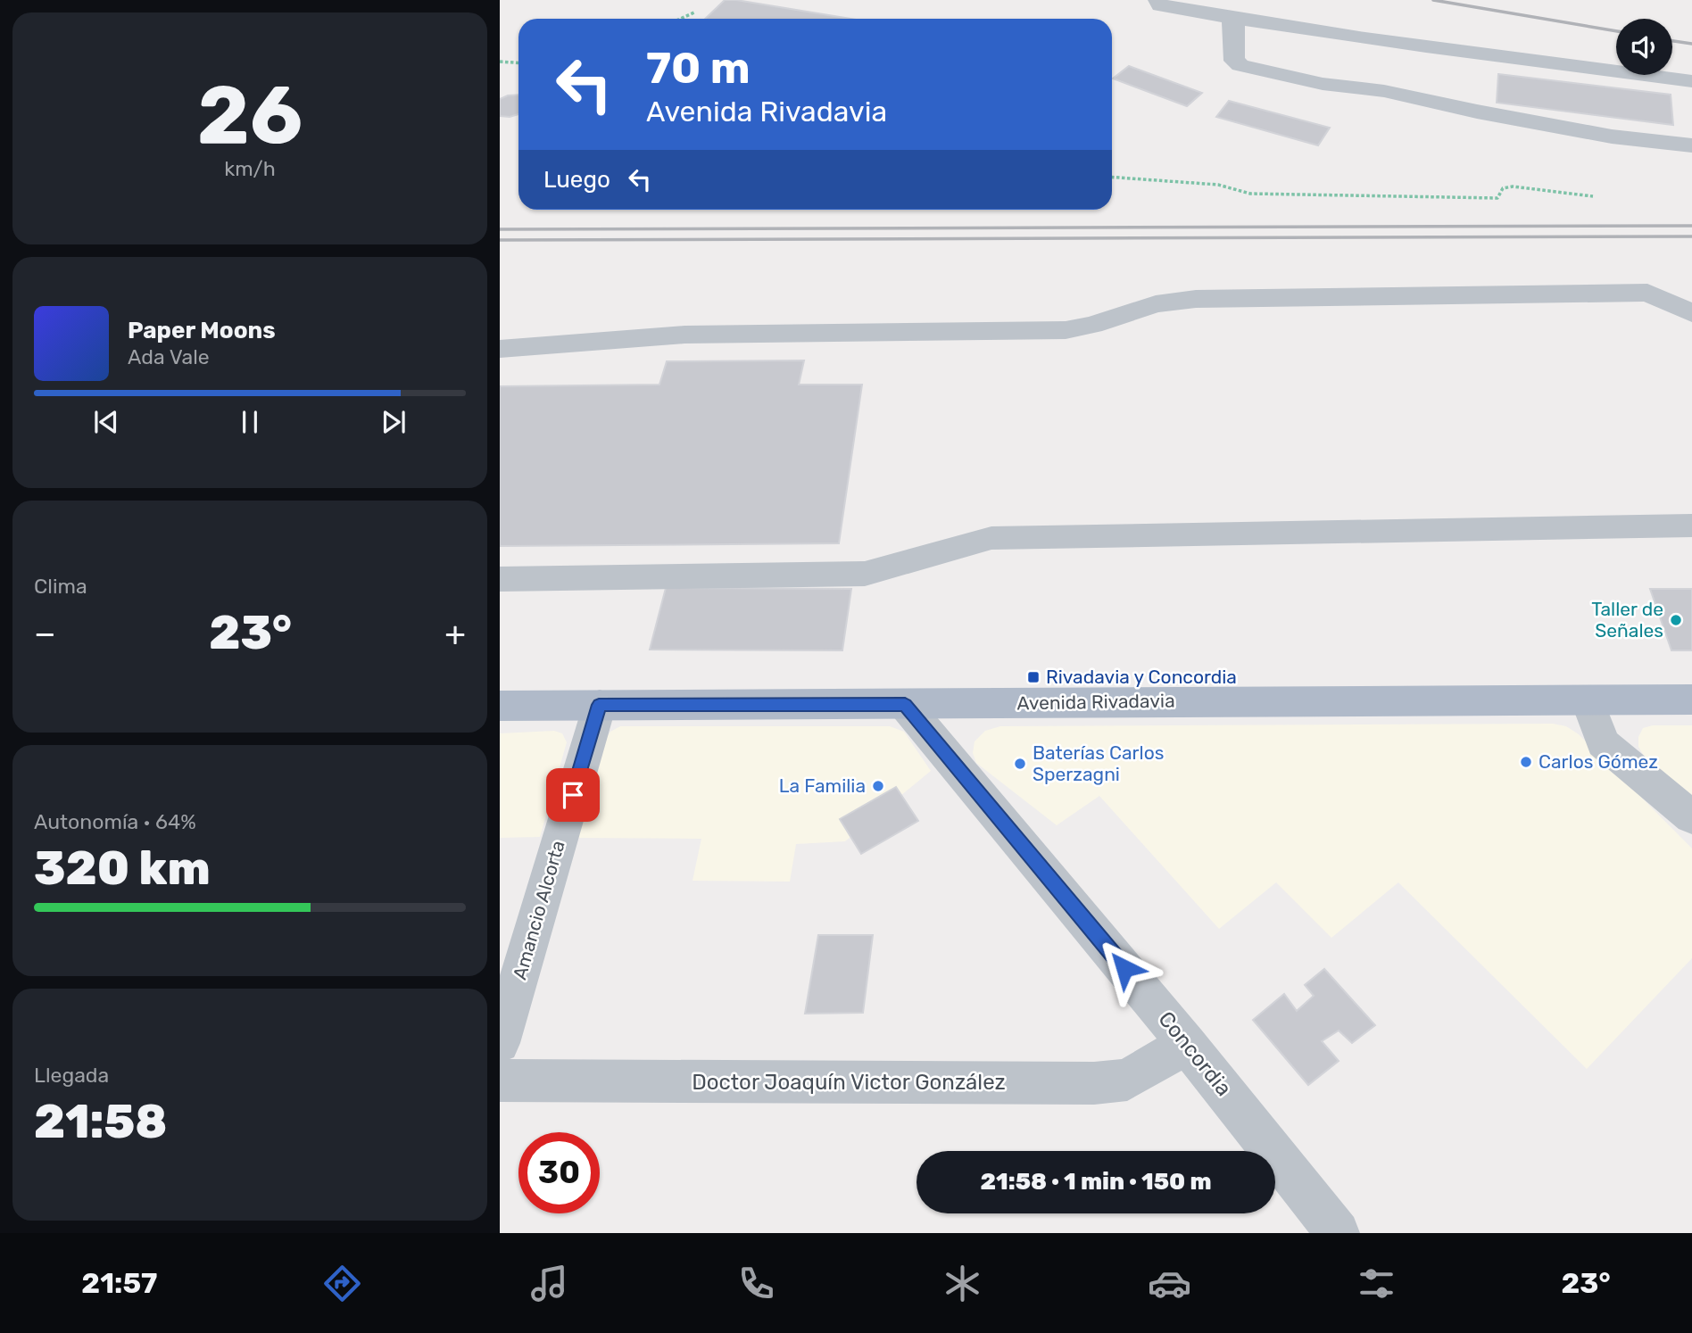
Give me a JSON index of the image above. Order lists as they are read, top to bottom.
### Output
{
  "streets": {
    "main road": ["Avenida Rivadavia"],
    "street": ["Amancio Alcorta", "Concordia", "Doctor Joaquín Victor González"]
  },
  "crossings": [
    ["Avenida Rivadavia", "Amancio Alcorta"],
    ["Avenida Rivadavia", "Concordia"],
    ["Concordia", "Doctor Joaquín Victor González"]
  ],
  "places": {
    "other": [
      "Taller de Señales",
      "Carlos Gómez",
      "Baterías Carlos Sperzagni",
      "La Familia"
    ],
    "transit": ["Rivadavia y Concordia"]
  },
  "page": {
    "tile": [
      ["26", "km/h"],
      "Clima",
      ["Autonomía · 64%", "320 km"],
      ["Llegada", "21:58"]
    ],
    "turn": ["70 m", "Avenida Rivadavia"],
    "then": "Luego",
    "song": ["Paper Moons", "Ada Vale"],
    "heat": ["−", "23°", "+"],
    "limit": "30",
    "trip": "21:58 · 1 min · 150 m",
    "tabs": ["21:57", "23°"]
  }
}
